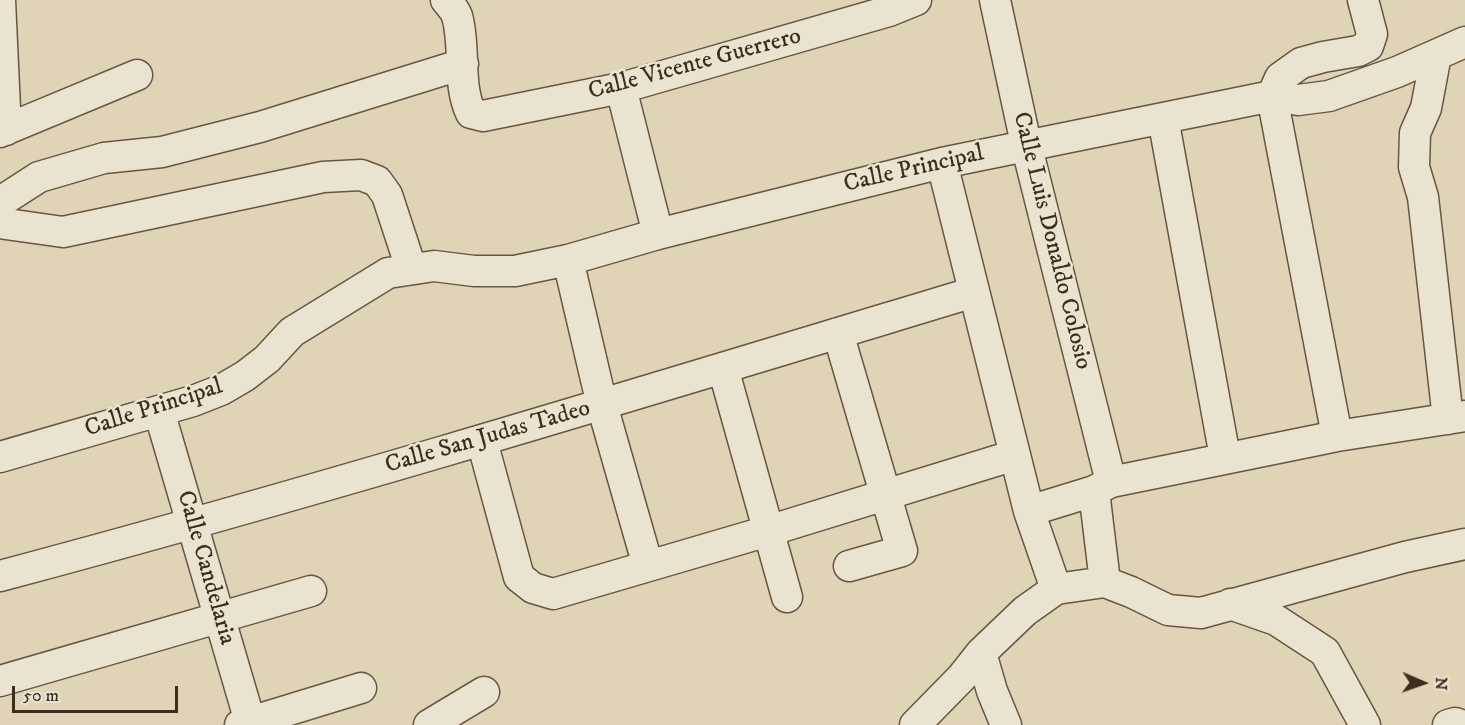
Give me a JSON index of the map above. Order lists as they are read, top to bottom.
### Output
{
  "streets": {
    "street": [
      "Calle Vicente Guerrero",
      "Calle Principal",
      "Calle Luis Donaldo Colosio",
      "Calle San Judas Tadeo",
      "Calle Candelaria"
    ]
  },
  "crossings": [
    ["Calle Principal", "Calle Luis Donaldo Colosio"],
    ["Calle Principal", "Calle Candelaria"],
    ["Calle San Judas Tadeo", "Calle Candelaria"]
  ],
  "scale_bar": "50 m",
  "north": "right"
}
